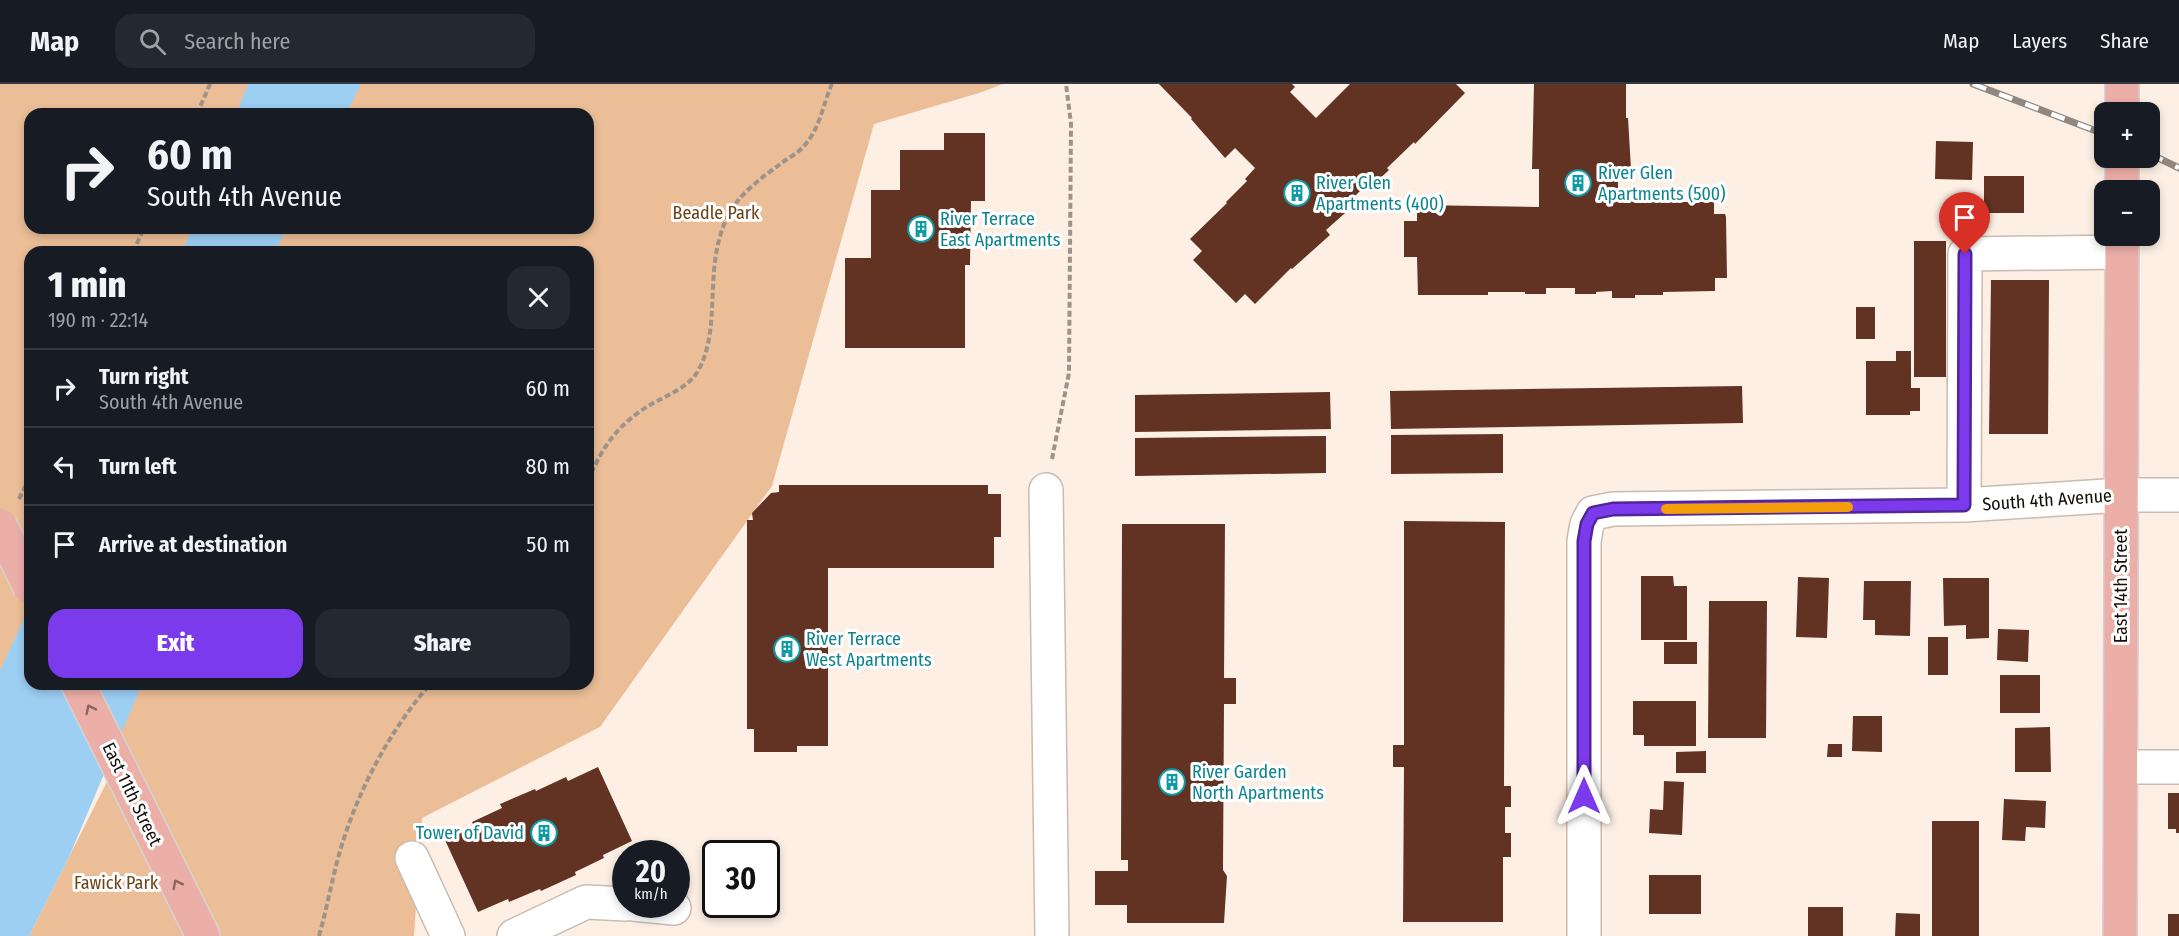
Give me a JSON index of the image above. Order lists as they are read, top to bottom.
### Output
{
  "streets": {
    "main road": ["East 14th Street", "East 11th Street"],
    "street": ["South 4th Avenue"]
  },
  "crossings": [
    ["South 4th Avenue", "East 14th Street"]
  ],
  "one_way": ["East 11th Street"],
  "parks": ["Beadle Park", "Fawick Park"],
  "places": {
    "building": [
      "River Glen Apartments (500)",
      "River Glen Apartments (400)",
      "River Terrace East Apartments",
      "River Terrace West Apartments",
      "River Garden North Apartments",
      "Tower of David"
    ]
  },
  "page": {
    "header": "Map",
    "search": "Search here",
    "nav": ["Map", "Layers", "Share"],
    "map_buttons": ["+", "−"],
    "turn": ["60 m", "South 4th Avenue"],
    "heading": ["1 min", "190 m · 22:14"],
    "list": [
      {
        "name": "Turn right",
        "note": "South 4th Avenue",
        "value": "60 m"
      },
      {
        "name": "Turn left",
        "value": "80 m"
      },
      {
        "name": "Arrive at destination",
        "value": "50 m"
      }
    ],
    "buttons": ["Exit", "Share"],
    "speed": "20 km/h",
    "limit": "30"
  }
}
